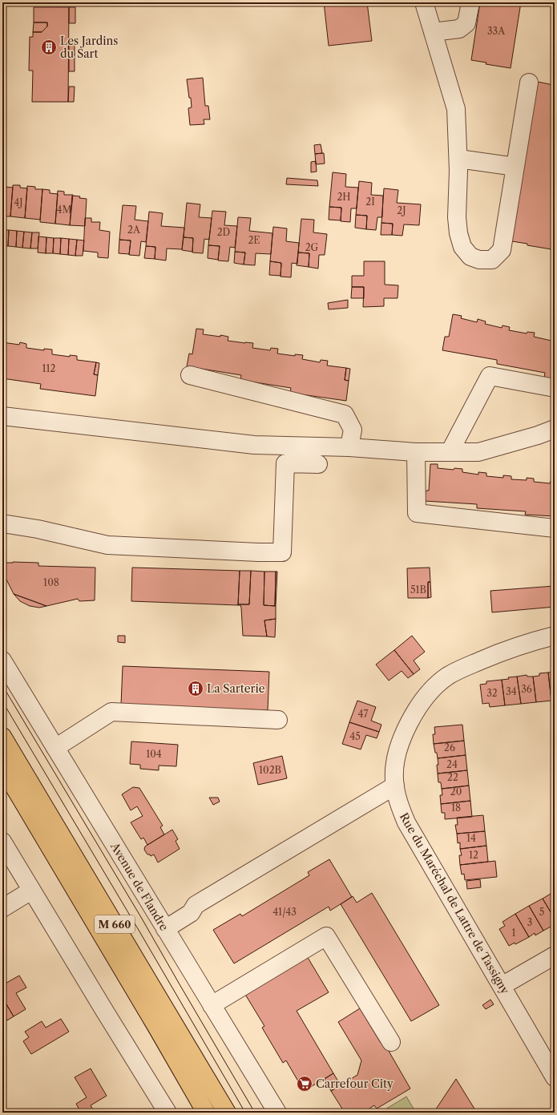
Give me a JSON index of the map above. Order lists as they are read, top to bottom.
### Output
{
  "streets": {
    "main road": ["M 660"],
    "street": ["Avenue de Flandre", "Rue du Maréchal de Lattre de Tassigny"]
  },
  "places": {
    "building": ["Les Jardins du Sart", "La Sarterie"],
    "supermarket": ["Carrefour City"]
  },
  "house_numbers": [
    "33A",
    "2H",
    "2I",
    "4J",
    "4M",
    "2J",
    "2A",
    "2D",
    "2E",
    "2G",
    "112",
    "108",
    "51B",
    "36",
    "34",
    "32",
    "47",
    "45",
    "26",
    "104",
    "24",
    "102B",
    "22",
    "20",
    "18",
    "14",
    "12",
    "41/43",
    "5",
    "3",
    "1"
  ]
}
